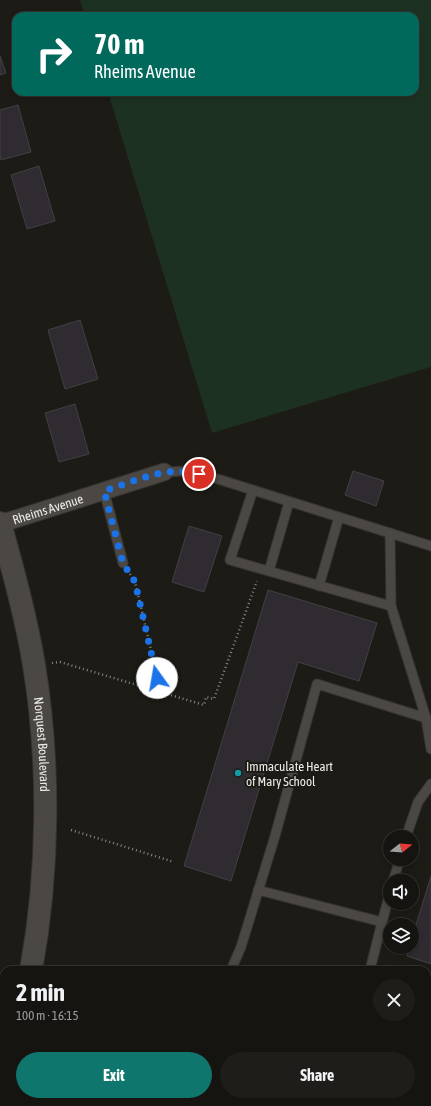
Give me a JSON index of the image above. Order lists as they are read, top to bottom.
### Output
{
  "streets": {
    "street": ["Rheims Avenue", "Norquest Boulevard"]
  },
  "crossings": [
    ["Rheims Avenue", "Norquest Boulevard"]
  ],
  "places": ["Immaculate Heart of Mary School"],
  "north": "right",
  "page": {
    "turn": ["70 m", "Rheims Avenue"],
    "heading": ["2 min", "100 m · 16:15"],
    "buttons": ["Exit", "Share"]
  }
}
